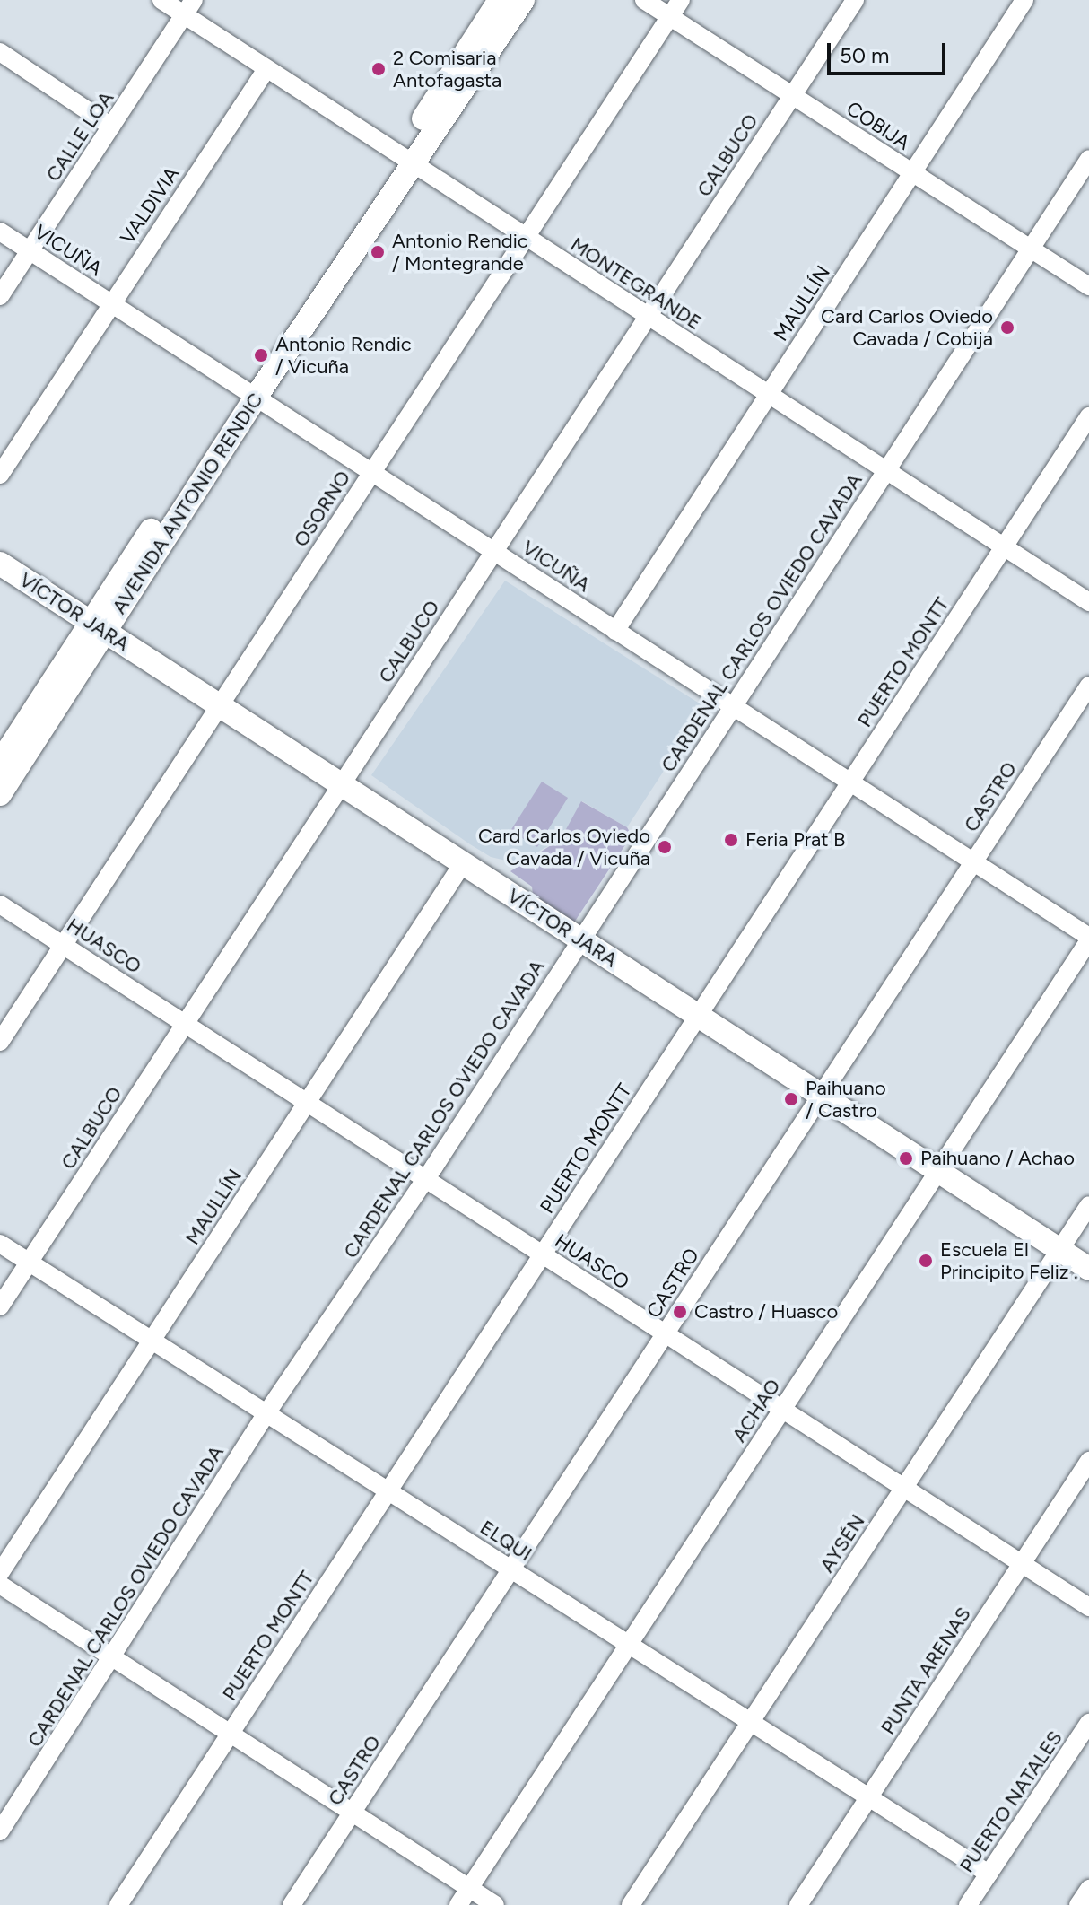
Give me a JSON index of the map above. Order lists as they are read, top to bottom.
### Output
{
  "streets": {
    "main road": ["AVENIDA ANTONIO RENDIC", "VÍCTOR JARA"],
    "street": [
      "COBIJA",
      "CALLE LOA",
      "CALBUCO",
      "VALDIVIA",
      "VICUÑA",
      "MONTEGRANDE",
      "MAULLÍN",
      "OSORNO",
      "CARDENAL CARLOS OVIEDO CAVADA",
      "PUERTO MONTT",
      "CASTRO",
      "HUASCO",
      "ACHAO",
      "ELQUI",
      "AYSÉN",
      "PUNTA ARENAS",
      "PUERTO NATALES"
    ]
  },
  "crossings": [
    ["COBIJA", "CALBUCO"],
    ["COBIJA", "MAULLÍN"],
    ["COBIJA", "OSORNO"],
    ["COBIJA", "CARDENAL CARLOS OVIEDO CAVADA"],
    ["CALLE LOA", "VICUÑA"],
    ["CALLE LOA", "MONTEGRANDE"],
    ["CALBUCO", "VICUÑA"],
    ["CALBUCO", "MONTEGRANDE"],
    ["CALBUCO", "VÍCTOR JARA"],
    ["CALBUCO", "HUASCO"],
    ["CALBUCO", "ELQUI"],
    ["VALDIVIA", "VICUÑA"],
    ["VALDIVIA", "MONTEGRANDE"],
    ["VICUÑA", "MAULLÍN"],
    ["VICUÑA", "AVENIDA ANTONIO RENDIC"],
    ["VICUÑA", "OSORNO"],
    ["VICUÑA", "CARDENAL CARLOS OVIEDO CAVADA"],
    ["VICUÑA", "PUERTO MONTT"],
    ["VICUÑA", "CASTRO"],
    ["VICUÑA", "ACHAO"],
    ["MONTEGRANDE", "MAULLÍN"],
    ["MONTEGRANDE", "AVENIDA ANTONIO RENDIC"],
    ["MONTEGRANDE", "OSORNO"],
    ["MONTEGRANDE", "CARDENAL CARLOS OVIEDO CAVADA"],
    ["MONTEGRANDE", "PUERTO MONTT"],
    ["MAULLÍN", "VÍCTOR JARA"],
    ["MAULLÍN", "HUASCO"],
    ["MAULLÍN", "ELQUI"],
    ["AVENIDA ANTONIO RENDIC", "VÍCTOR JARA"],
    ["OSORNO", "VÍCTOR JARA"],
    ["OSORNO", "HUASCO"],
    ["VÍCTOR JARA", "CARDENAL CARLOS OVIEDO CAVADA"],
    ["VÍCTOR JARA", "PUERTO MONTT"],
    ["VÍCTOR JARA", "CASTRO"],
    ["VÍCTOR JARA", "ACHAO"],
    ["VÍCTOR JARA", "AYSÉN"],
    ["CARDENAL CARLOS OVIEDO CAVADA", "HUASCO"],
    ["CARDENAL CARLOS OVIEDO CAVADA", "ELQUI"],
    ["PUERTO MONTT", "HUASCO"],
    ["PUERTO MONTT", "ELQUI"],
    ["CASTRO", "HUASCO"],
    ["CASTRO", "ELQUI"],
    ["HUASCO", "ACHAO"],
    ["HUASCO", "AYSÉN"],
    ["HUASCO", "PUNTA ARENAS"],
    ["ACHAO", "ELQUI"],
    ["ELQUI", "AYSÉN"],
    ["ELQUI", "PUNTA ARENAS"],
    ["ELQUI", "PUERTO NATALES"]
  ],
  "places": [
    "2 Comisaria Antofagasta",
    "Antonio Rendic / Montegrande",
    "Card Carlos Oviedo Cavada / Cobija",
    "Antonio Rendic / Vicuña",
    "Feria Prat B",
    "Card Carlos Oviedo Cavada / Vicuña",
    "Paihuano / Castro",
    "Paihuano / Achao",
    "Escuela El Principito Feliz .",
    "Castro / Huasco"
  ],
  "scale_bar": "50 m"
}
